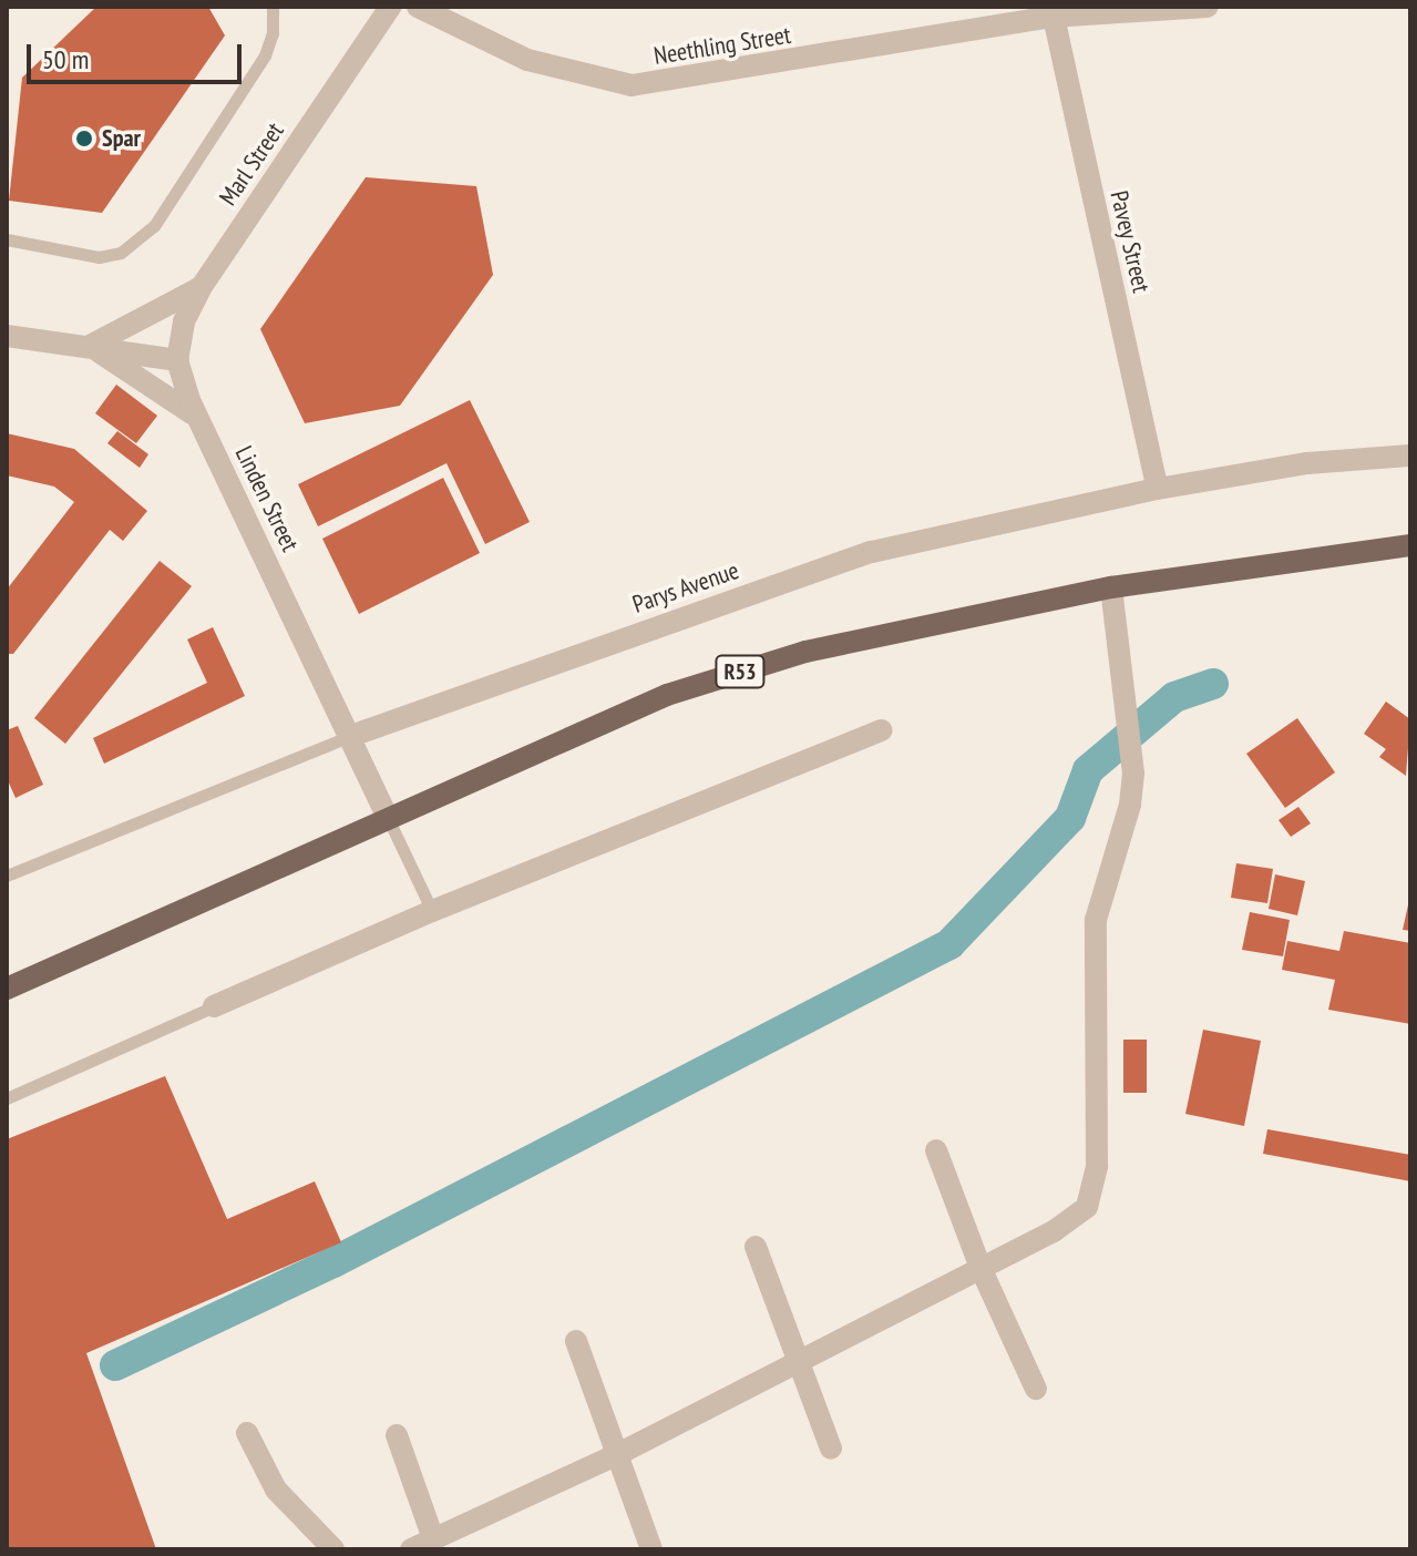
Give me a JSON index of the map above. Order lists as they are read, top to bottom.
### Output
{
  "streets": {
    "main road": ["R53"],
    "street": [
      "Neethling Street",
      "Marl Street",
      "Pavey Street",
      "Linden Street",
      "Parys Avenue"
    ]
  },
  "crossings": [
    ["Neethling Street", "Pavey Street"],
    ["Marl Street", "Linden Street"],
    ["Pavey Street", "Parys Avenue"],
    ["Linden Street", "Parys Avenue"],
    ["Linden Street", "R53"]
  ],
  "places": ["Spar"],
  "scale_bar": "50 m"
}
